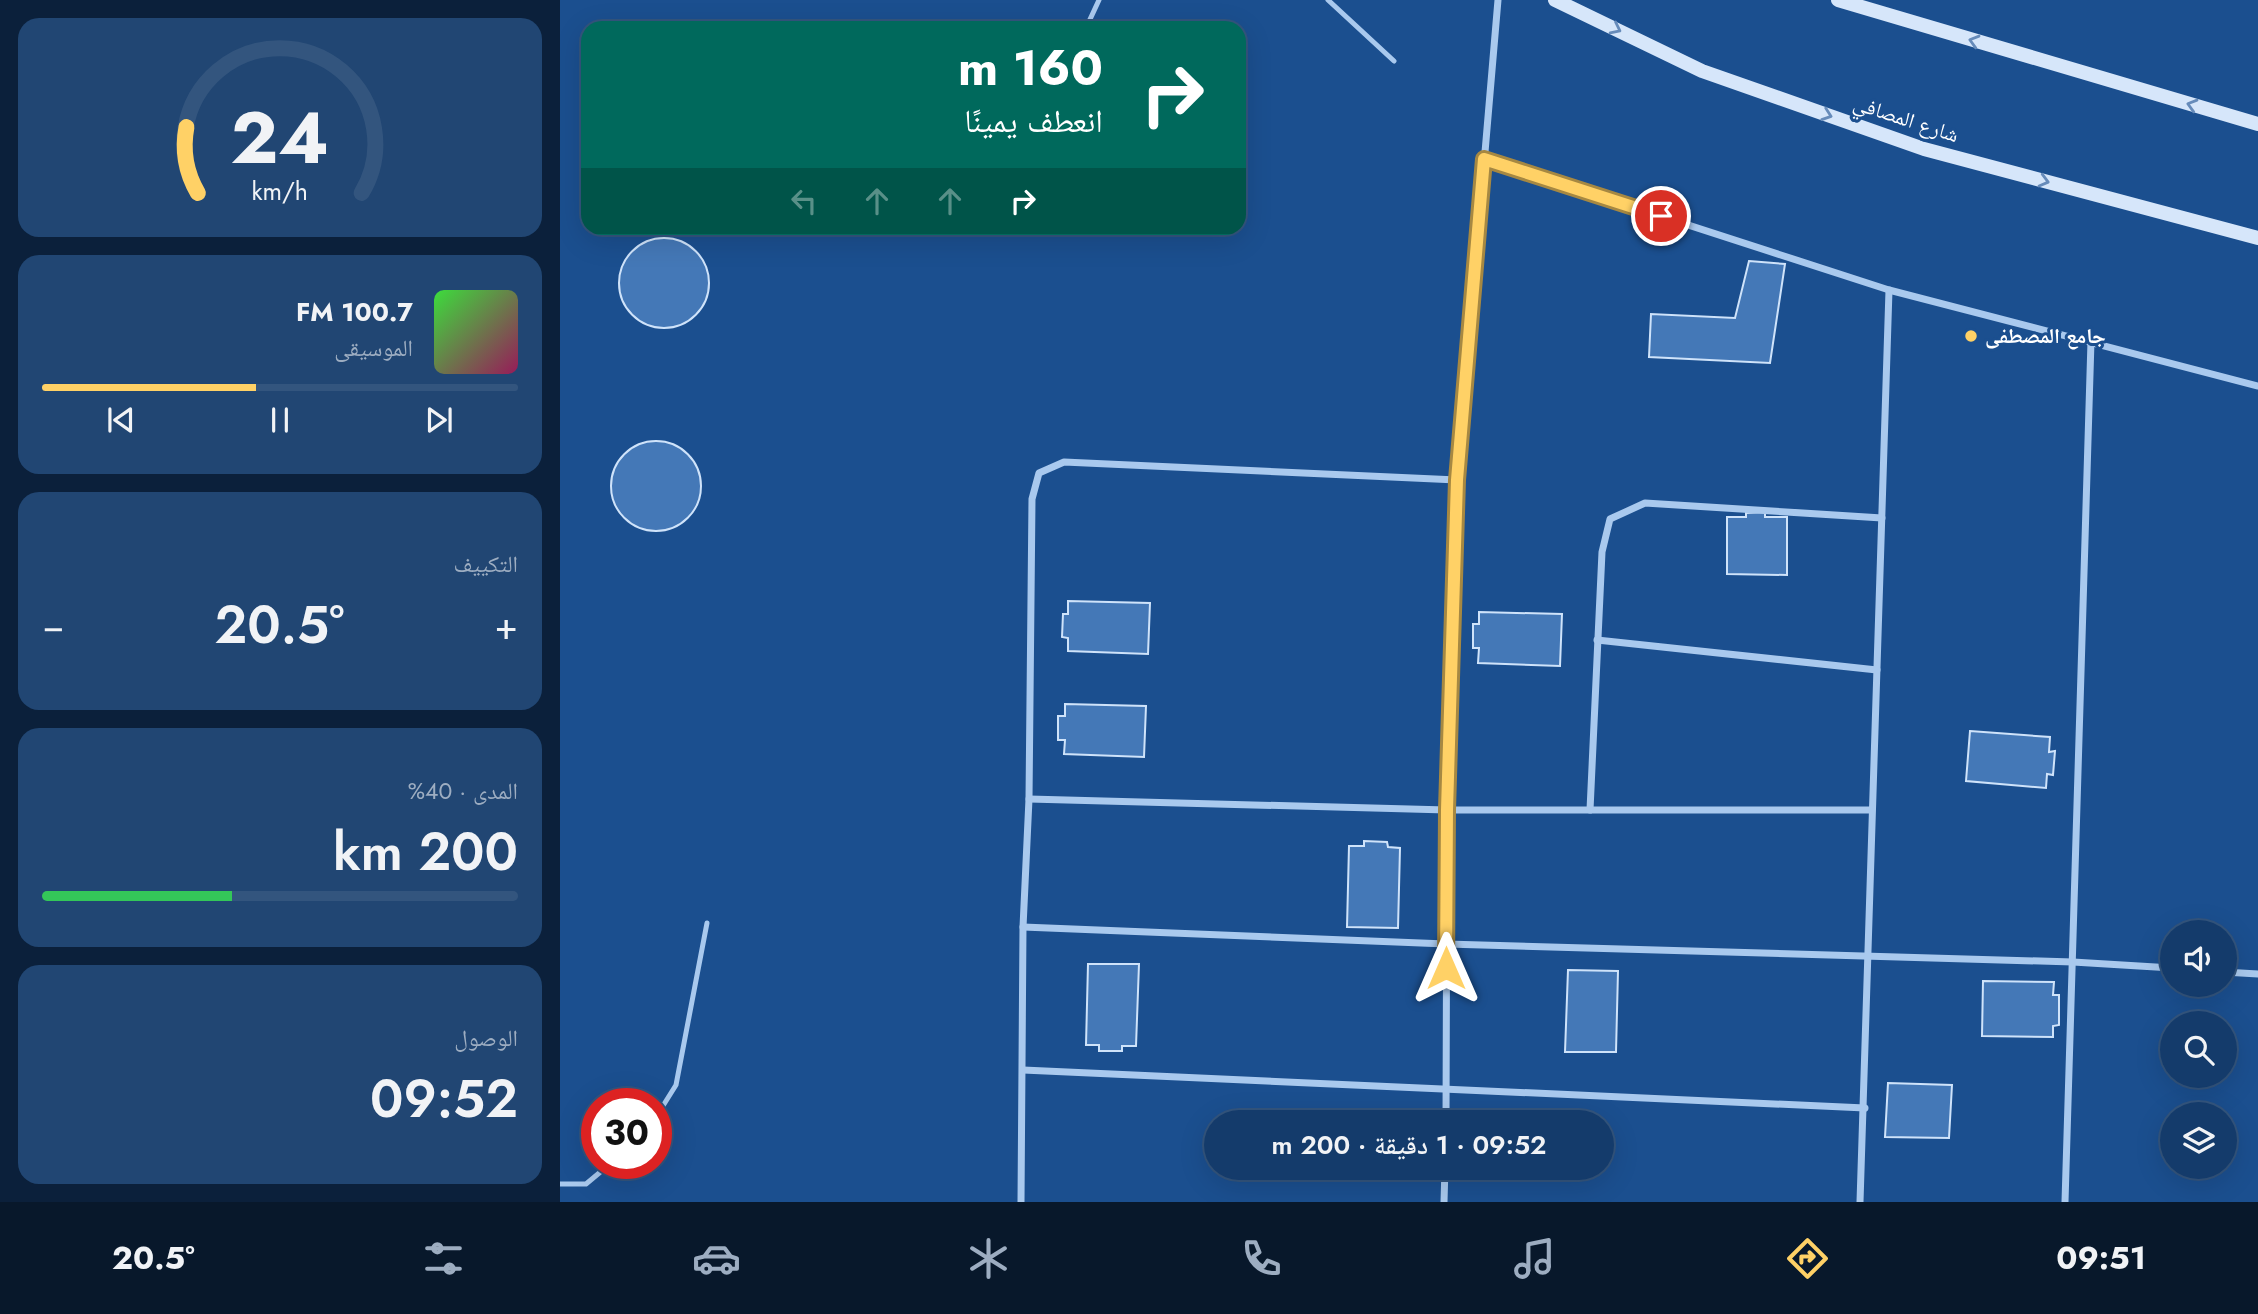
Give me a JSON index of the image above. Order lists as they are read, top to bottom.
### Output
{
  "streets": {
    "main road": ["شارع المصافي"]
  },
  "places": ["جامع المصطفى"],
  "page": {
    "turn": ["160 m", "انعطف يمينًا"],
    "song": ["100.7 FM", "الموسيقى"],
    "tile": [
      "التكييف",
      ["المدى · 40%", "200 km"],
      ["الوصول", "09:52"]
    ],
    "heat": ["−", "20.5°", "+"],
    "limit": "30",
    "trip": "09:52 · 1 دقيقة · 200 m",
    "tabs": ["09:51", "20.5°"],
    "gauge": ["24", "km/h"]
  }
}
